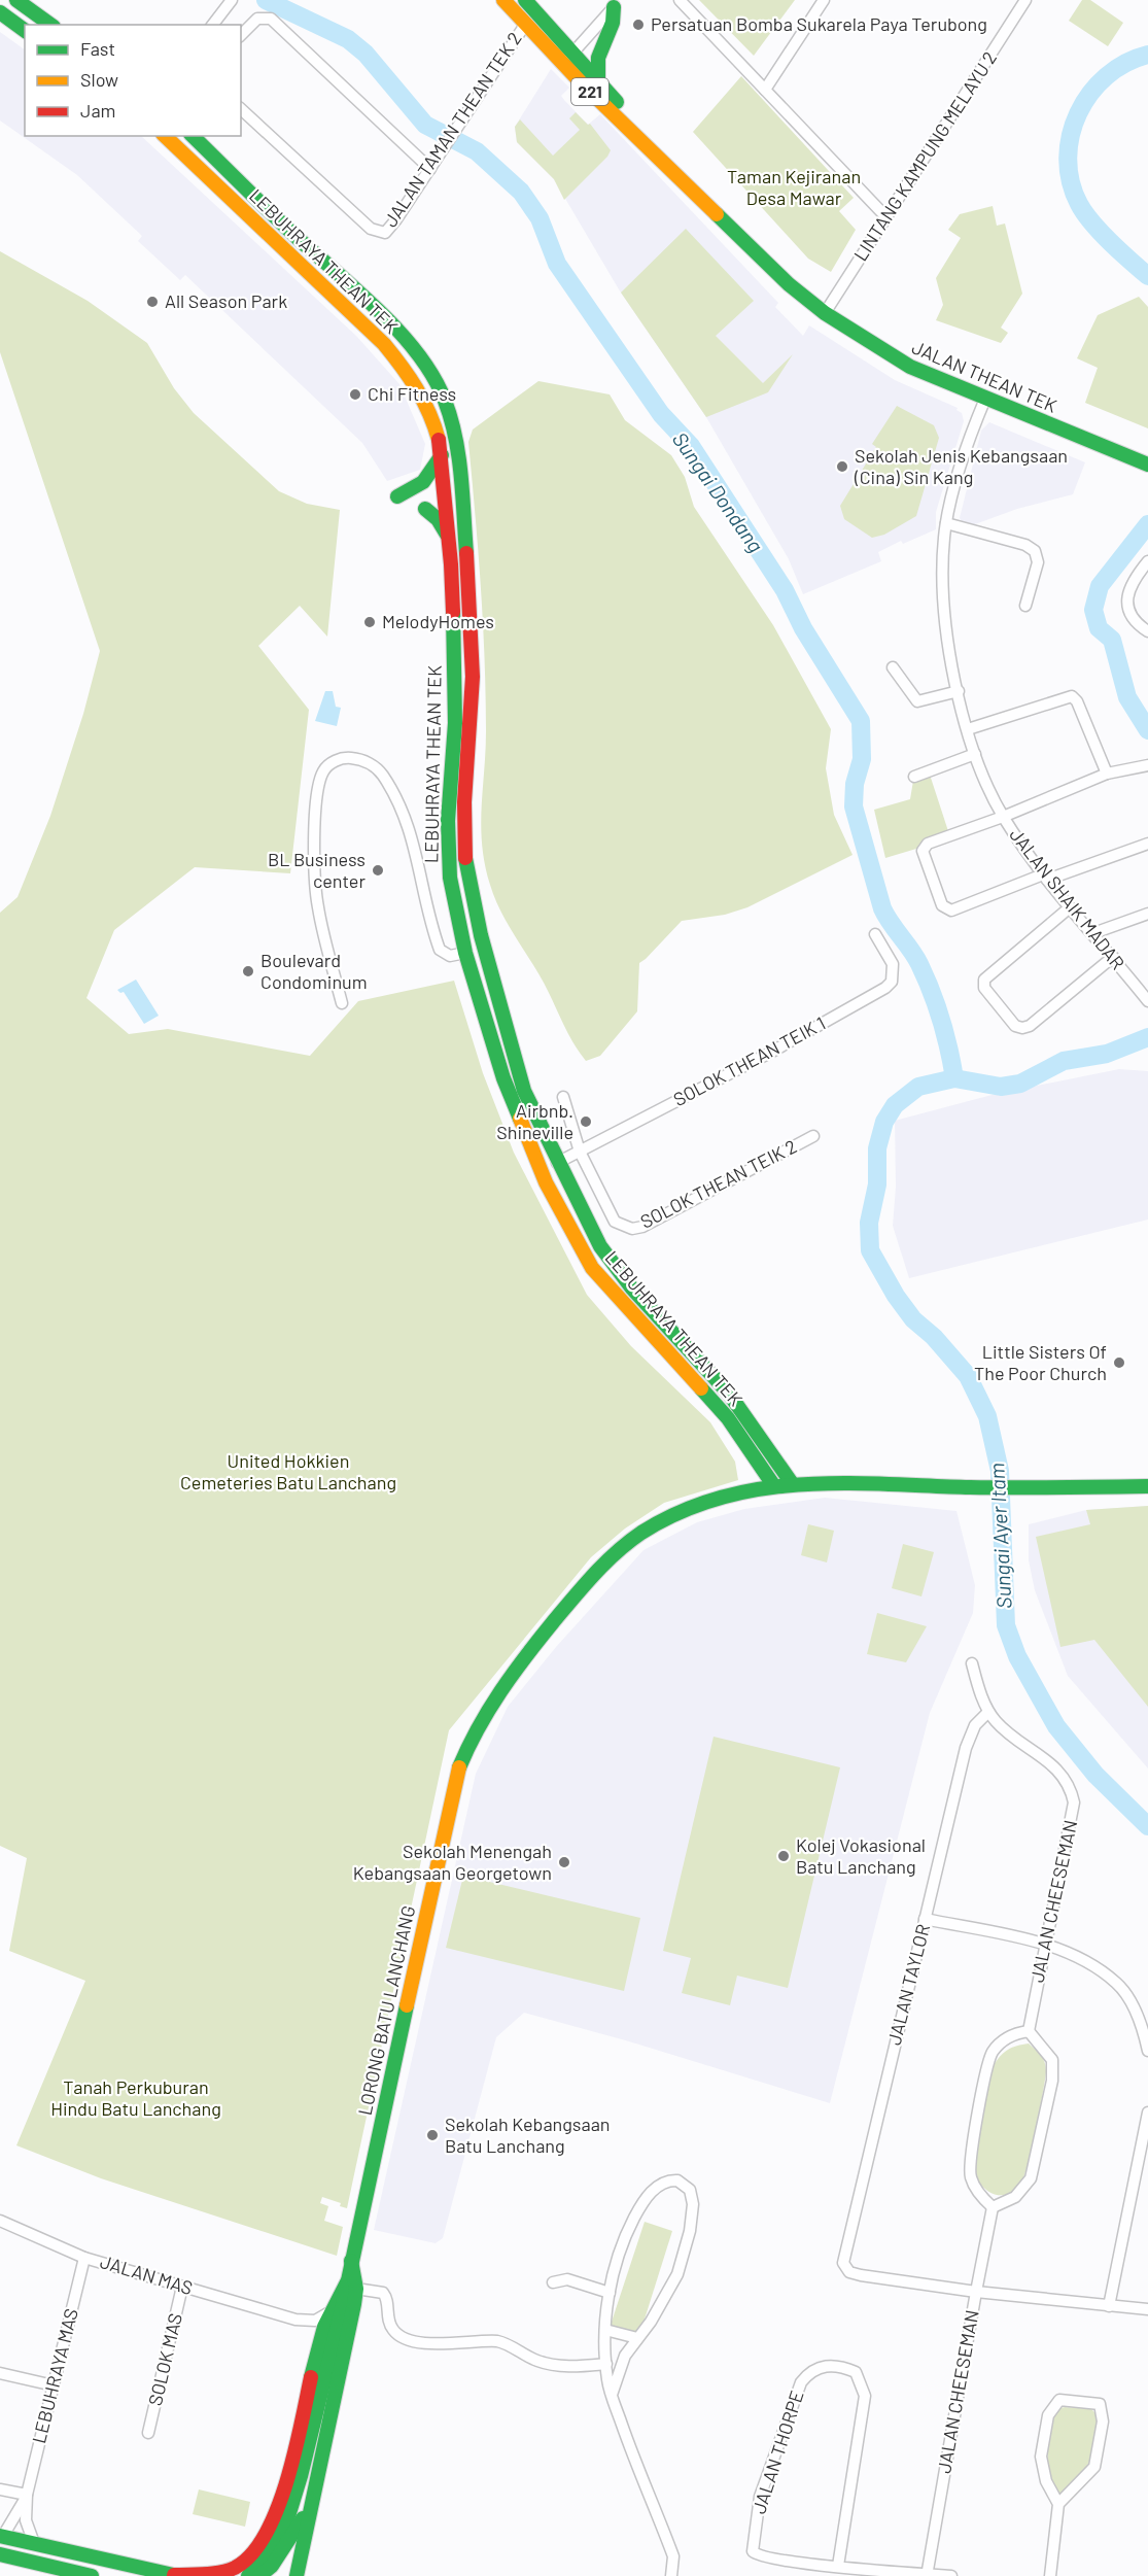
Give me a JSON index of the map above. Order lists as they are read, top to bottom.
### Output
{
  "streets": {
    "main road": [
      "221",
      "LEBUHRAYA THEAN TEK",
      "JALAN THEAN TEK",
      "LORONG BATU LANCHANG"
    ],
    "street": [
      "JALAN TAMAN THEAN TEK 2",
      "LINTANG KAMPUNG MELAYU 2",
      "JALAN SHAIK MADAR",
      "SOLOK THEAN TEIK 1",
      "SOLOK THEAN TEIK 2",
      "JALAN CHEESEMAN",
      "JALAN TAYLOR",
      "JALAN MAS",
      "SOLOK MAS",
      "LEBUHRAYA MAS",
      "JALAN THORPE"
    ]
  },
  "crossings": [
    ["JALAN TAMAN THEAN TEK 2", "JALAN THEAN TEK"],
    ["LINTANG KAMPUNG MELAYU 2", "JALAN THEAN TEK"],
    ["LEBUHRAYA THEAN TEK", "SOLOK THEAN TEIK 1"],
    ["LEBUHRAYA THEAN TEK", "LORONG BATU LANCHANG"],
    ["JALAN THEAN TEK", "JALAN SHAIK MADAR"],
    ["SOLOK THEAN TEIK 1", "SOLOK THEAN TEIK 2"],
    ["JALAN CHEESEMAN", "JALAN TAYLOR"],
    ["JALAN MAS", "SOLOK MAS"],
    ["JALAN MAS", "LEBUHRAYA MAS"]
  ],
  "water": ["Sungai Dondang", "Sungai Ayer Itam"],
  "parks": ["Taman Kejiranan Desa Mawar", "United Hokkien Cemeteries Batu Lanchang", "Tanah Perkuburan Hindu Batu Lanchang"],
  "places": [
    "Persatuan Bomba Sukarela Paya Terubong",
    "All Season Park",
    "Chi Fitness",
    "Sekolah Jenis Kebangsaan (Cina) Sin Kang",
    "MelodyHomes",
    "BL Business center",
    "Boulevard Condominum",
    "Airbnb. Shineville",
    "Little Sisters Of The Poor Church",
    "Kolej Vokasional Batu Lanchang",
    "Sekolah Menengah Kebangsaan Georgetown",
    "Sekolah Kebangsaan Batu Lanchang"
  ],
  "legend": ["Fast", "Slow", "Jam"]
}
